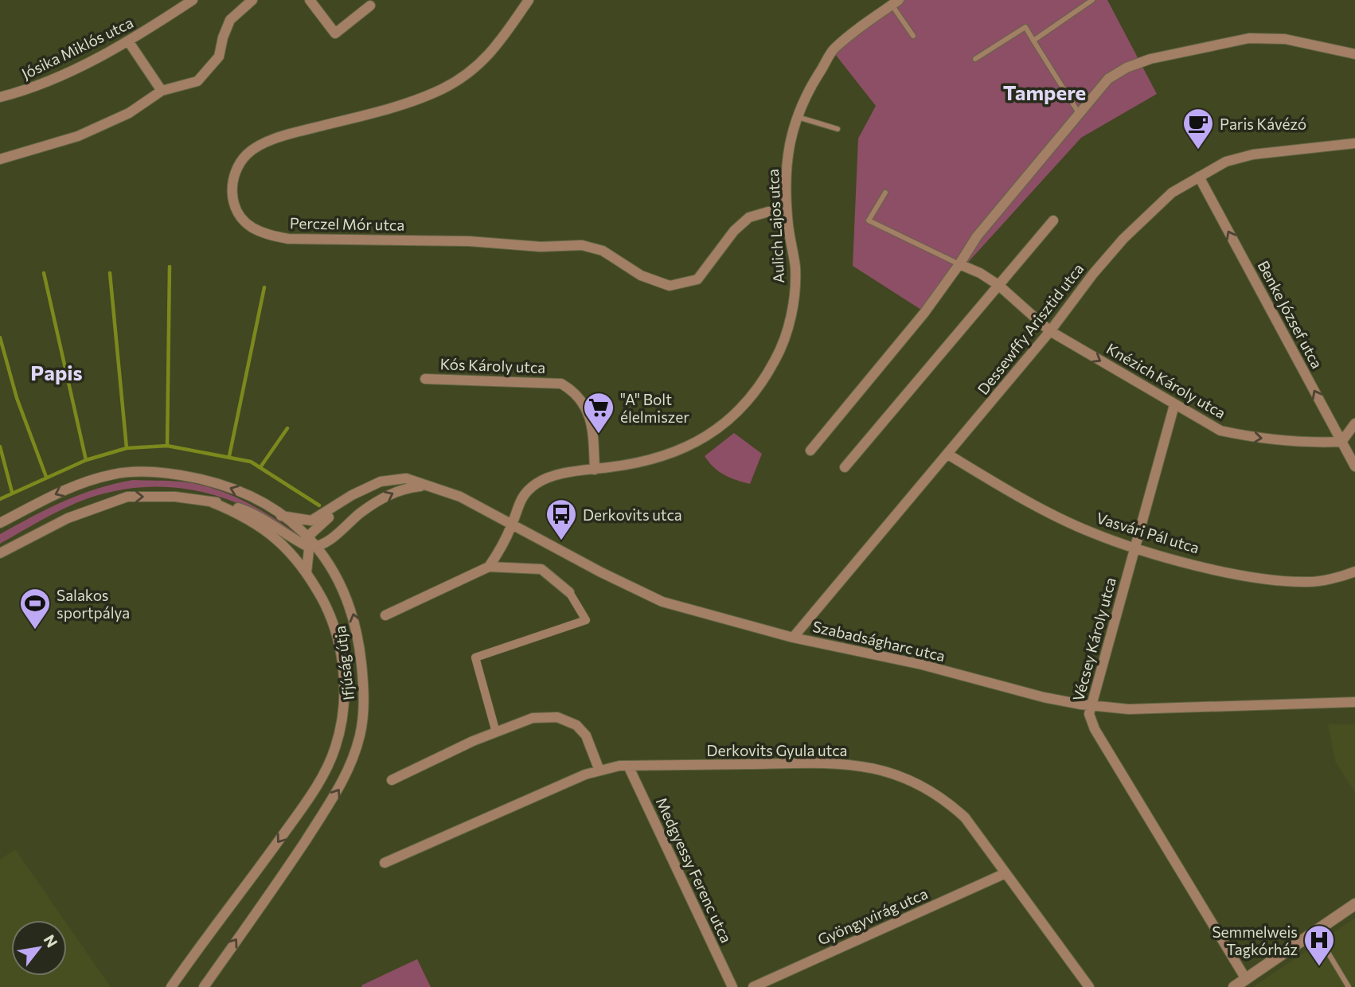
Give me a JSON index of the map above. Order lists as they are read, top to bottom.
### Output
{
  "streets": {
    "street": [
      "Jósika Miklós utca",
      "Perczel Mór utca",
      "Aulich Lajos utca",
      "Benke József utca",
      "Dessewffy Arisztid utca",
      "Kós Károly utca",
      "Knézich Károly utca",
      "Vasvári Pál utca",
      "Vécsey Károly utca",
      "Szabadságharc utca",
      "Ifjúság útja",
      "Derkovits Gyula utca",
      "Medgyessy Ferenc utca",
      "Gyöngyvirág utca"
    ]
  },
  "crossings": [
    ["Perczel Mór utca", "Aulich Lajos utca"],
    ["Aulich Lajos utca", "Kós Károly utca"],
    ["Aulich Lajos utca", "Szabadságharc utca"],
    ["Benke József utca", "Dessewffy Arisztid utca"],
    ["Benke József utca", "Knézich Károly utca"],
    ["Dessewffy Arisztid utca", "Knézich Károly utca"],
    ["Dessewffy Arisztid utca", "Vasvári Pál utca"],
    ["Dessewffy Arisztid utca", "Szabadságharc utca"],
    ["Knézich Károly utca", "Vécsey Károly utca"],
    ["Vasvári Pál utca", "Vécsey Károly utca"],
    ["Vécsey Károly utca", "Szabadságharc utca"],
    ["Szabadságharc utca", "Ifjúság útja"],
    ["Derkovits Gyula utca", "Medgyessy Ferenc utca"],
    ["Derkovits Gyula utca", "Gyöngyvirág utca"]
  ],
  "one_way": ["Benke József utca", "Knézich Károly utca"],
  "districts": ["Tampere", "Papis"],
  "places": {
    "cafe": ["Paris Kávézó"],
    "supermarket": ["\"A\" Bolt élelmiszer"],
    "bus stop": ["Derkovits utca"],
    "sports": ["Salakos sportpálya"],
    "hospital": ["Semmelweis Tagkórház"]
  },
  "north": "top right"
}
